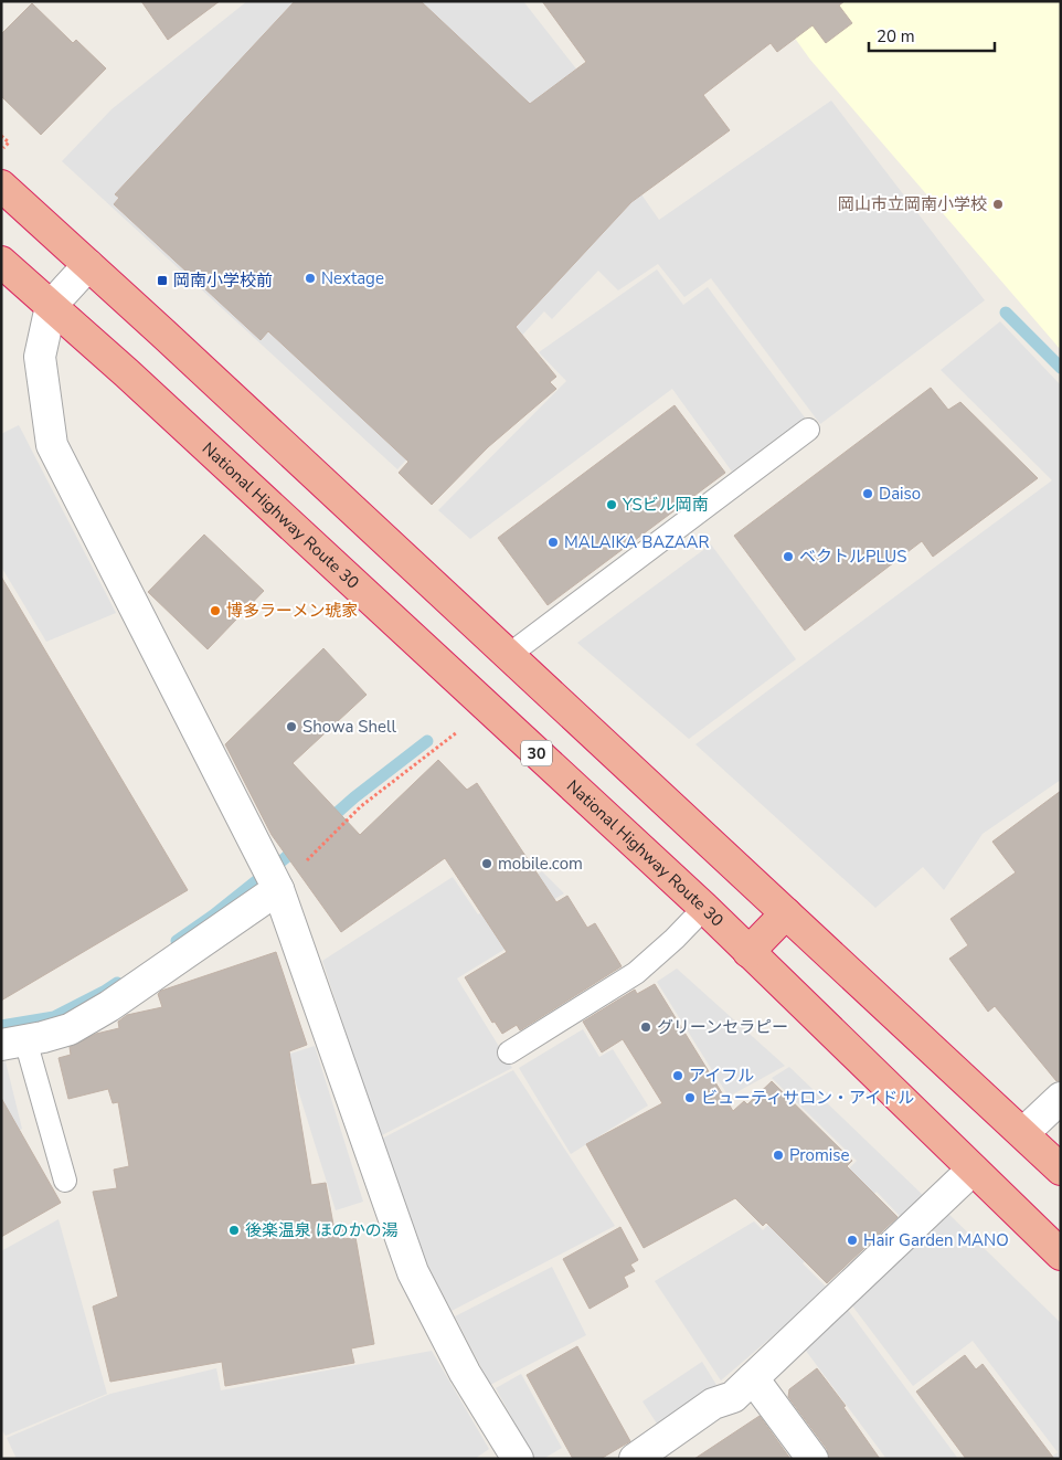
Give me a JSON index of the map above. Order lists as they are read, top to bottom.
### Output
{
  "streets": {
    "highway": ["National Highway Route 30", "30"]
  },
  "places": {
    "other": [
      "岡山市立岡南小学校",
      "Nextage",
      "Daiso",
      "YSビル岡南",
      "MALAIKA BAZAAR",
      "ベクトルPLUS",
      "博多ラーメン琥家",
      "Showa Shell",
      "mobile.com",
      "グリーンセラピー",
      "アイフル",
      "ビューティサロン・アイドル",
      "Promise",
      "後楽温泉 ほのかの湯",
      "Hair Garden MANO"
    ],
    "transit": ["岡南小学校前"]
  },
  "scale_bar": "20 m"
}
